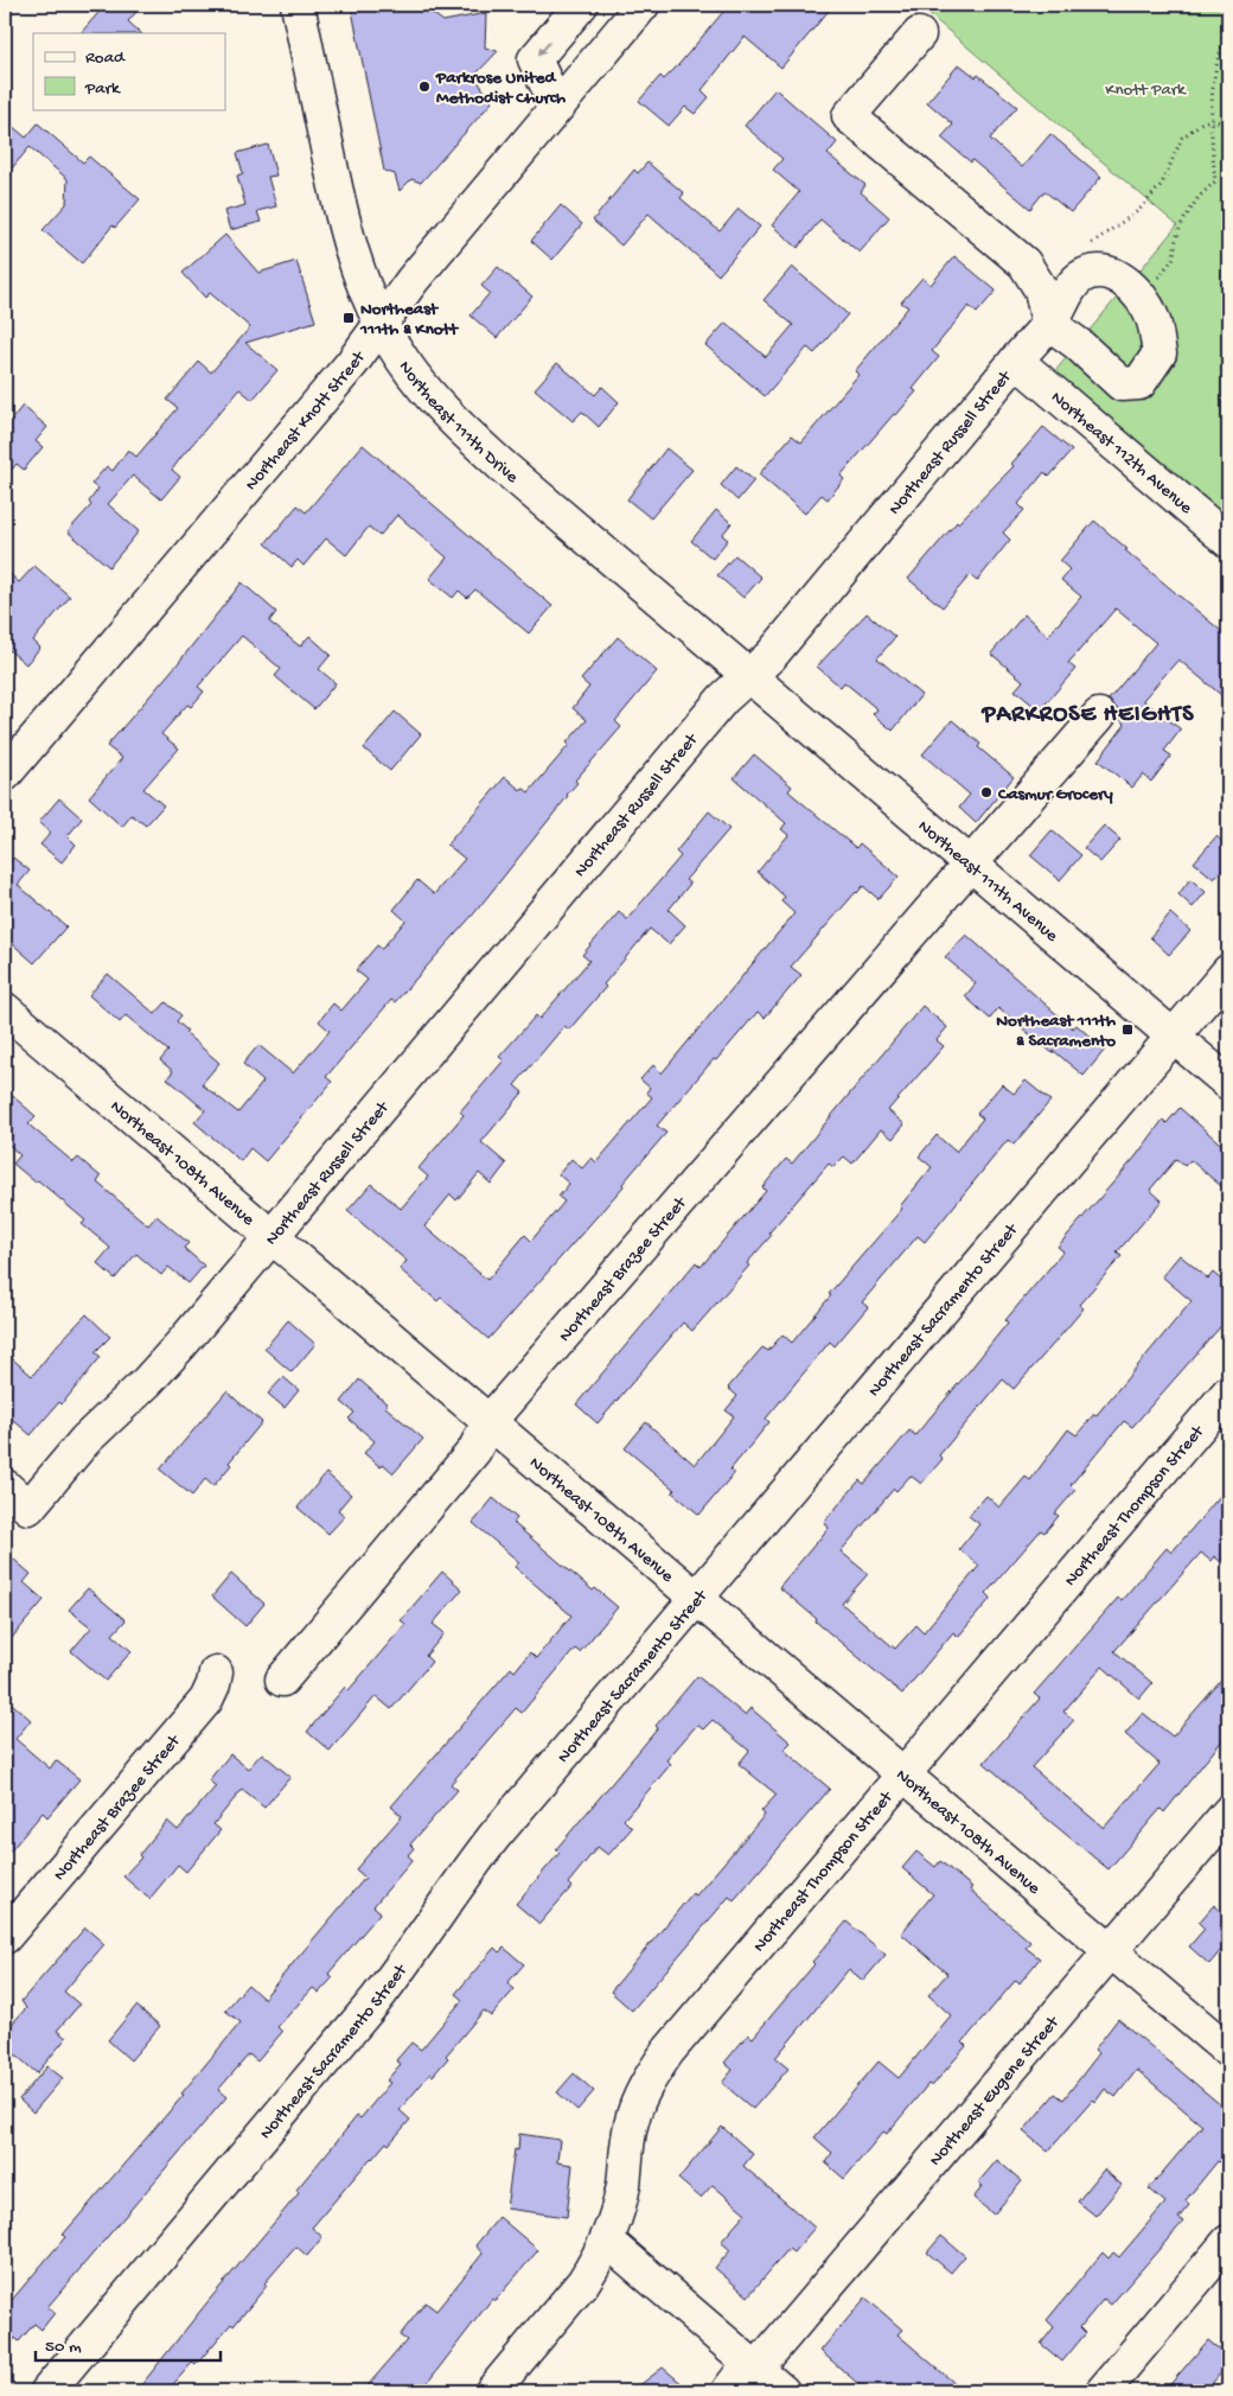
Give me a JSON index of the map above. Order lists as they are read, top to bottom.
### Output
{
  "streets": {
    "street": [
      "Northeast Knott Street",
      "Northeast 111th Drive",
      "Northeast Russell Street",
      "Northeast 112th Avenue",
      "Northeast 111th Avenue",
      "Northeast 108th Avenue",
      "Northeast Brazee Street",
      "Northeast Sacramento Street",
      "Northeast Thompson Street",
      "Northeast Eugene Street"
    ]
  },
  "crossings": [
    ["Northeast Knott Street", "Northeast 111th Drive"],
    ["Northeast 111th Drive", "Northeast Russell Street"],
    ["Northeast 111th Drive", "Northeast 111th Avenue"],
    ["Northeast Russell Street", "Northeast 112th Avenue"],
    ["Northeast Russell Street", "Northeast 111th Avenue"],
    ["Northeast Russell Street", "Northeast 108th Avenue"],
    ["Northeast 111th Avenue", "Northeast Brazee Street"],
    ["Northeast 111th Avenue", "Northeast Sacramento Street"],
    ["Northeast 108th Avenue", "Northeast Brazee Street"],
    ["Northeast 108th Avenue", "Northeast Sacramento Street"],
    ["Northeast 108th Avenue", "Northeast Thompson Street"],
    ["Northeast 108th Avenue", "Northeast Eugene Street"]
  ],
  "districts": ["PARKROSE HEIGHTS"],
  "parks": ["Knott Park"],
  "places": {
    "other": ["Parkrose United Methodist Church", "Casmur Grocery"],
    "transit": ["Northeast 111th & Knott", "Northeast 111th & Sacramento"]
  },
  "legend": ["Road", "Park"],
  "scale_bar": "50 m"
}
